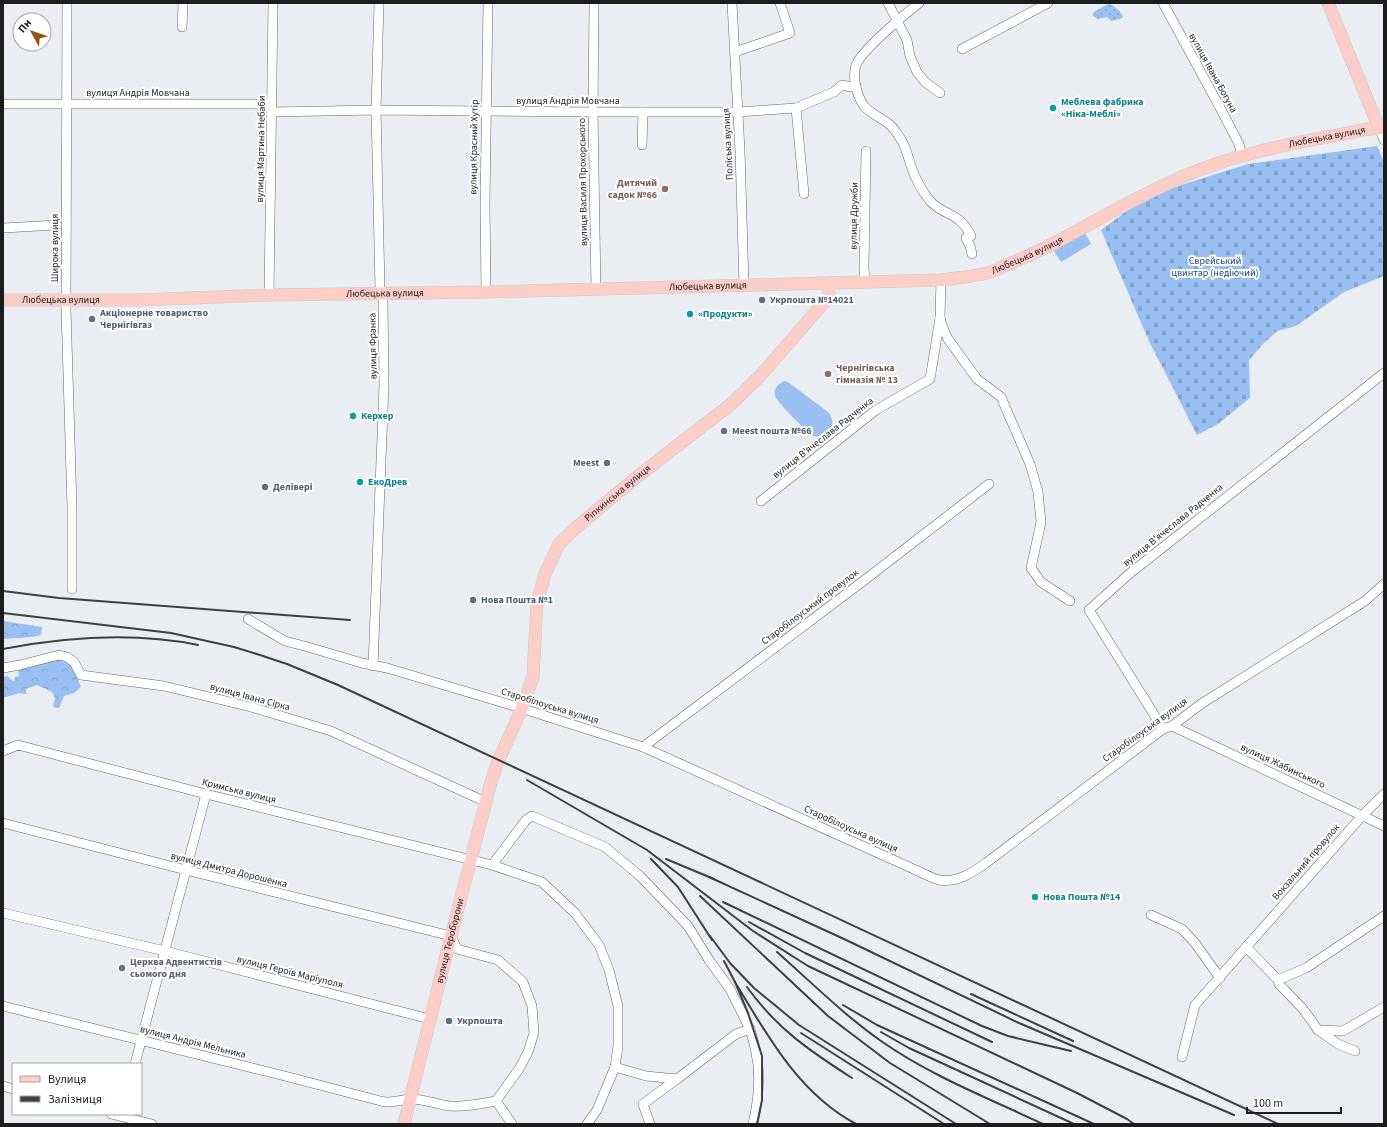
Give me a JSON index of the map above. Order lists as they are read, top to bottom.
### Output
{
  "streets": {
    "main road": ["Любецька вулиця", "Ріпкинська вулиця", "вулиця Тероборони"],
    "street": [
      "вулиця Івана Богуна",
      "вулиця Андрія Мовчана",
      "Поліська вулиця",
      "вулиця Красний Хутір",
      "вулиця Мартина Небаби",
      "вулиця Василя Прохорського",
      "вулиця Дружби",
      "Широка вулиця",
      "вулиця Франка",
      "вулиця Вʼячеслава Радченка",
      "Старобілоуський провулок",
      "вулиця Івана Сірка",
      "Старобілоуська вулиця",
      "вулиця Жабинського",
      "Кримська вулиця",
      "Вокзальний провулок",
      "вулиця Дмитра Дорошенка",
      "вулиця Героїв Маріуполя",
      "вулиця Андрія Мельника"
    ]
  },
  "crossings": [
    ["вулиця Івана Богуна", "Любецька вулиця"],
    ["вулиця Андрія Мовчана", "Поліська вулиця"],
    ["вулиця Андрія Мовчана", "вулиця Красний Хутір"],
    ["вулиця Андрія Мовчана", "вулиця Мартина Небаби"],
    ["вулиця Андрія Мовчана", "вулиця Василя Прохорського"],
    ["вулиця Андрія Мовчана", "Широка вулиця"],
    ["вулиця Андрія Мовчана", "вулиця Франка"],
    ["Любецька вулиця", "Поліська вулиця"],
    ["Любецька вулиця", "вулиця Красний Хутір"],
    ["Любецька вулиця", "вулиця Мартина Небаби"],
    ["Любецька вулиця", "вулиця Василя Прохорського"],
    ["Любецька вулиця", "вулиця Дружби"],
    ["Любецька вулиця", "Широка вулиця"],
    ["Любецька вулиця", "вулиця Франка"],
    ["Любецька вулиця", "вулиця Вʼячеслава Радченка"],
    ["Любецька вулиця", "Ріпкинська вулиця"],
    ["вулиця Франка", "Старобілоуська вулиця"],
    ["вулиця Вʼячеслава Радченка", "Старобілоуська вулиця"],
    ["вулиця Вʼячеслава Радченка", "вулиця Жабинського"],
    ["Ріпкинська вулиця", "Старобілоуська вулиця"],
    ["Ріпкинська вулиця", "вулиця Тероборони"],
    ["Старобілоуський провулок", "Старобілоуська вулиця"],
    ["вулиця Івана Сірка", "вулиця Тероборони"],
    ["Старобілоуська вулиця", "вулиця Жабинського"],
    ["вулиця Жабинського", "Вокзальний провулок"],
    ["Кримська вулиця", "вулиця Тероборони"],
    ["вулиця Дмитра Дорошенка", "вулиця Тероборони"],
    ["вулиця Тероборони", "вулиця Героїв Маріуполя"],
    ["вулиця Тероборони", "вулиця Андрія Мельника"]
  ],
  "parks": ["Єврейський цвинтар (недіючий)"],
  "places": [
    "Меблева фабрика «Ніка-Меблі»",
    "Дитячий садок №66",
    "Укрпошта №14021",
    "«Продукти»",
    "Акціонерне товариство Чернігівгаз",
    "Чернігівська гімназія № 13",
    "Керхер",
    "Meest пошта №66",
    "Meest",
    "ЕкоДрев",
    "Делівері",
    "Нова Пошта №1",
    "Нова Пошта №14",
    "Церква Адвентистів сьомого дня",
    "Укрпошта"
  ],
  "legend": ["Вулиця", "Залізниця"],
  "scale_bar": "100 m",
  "north": "top left"
}
